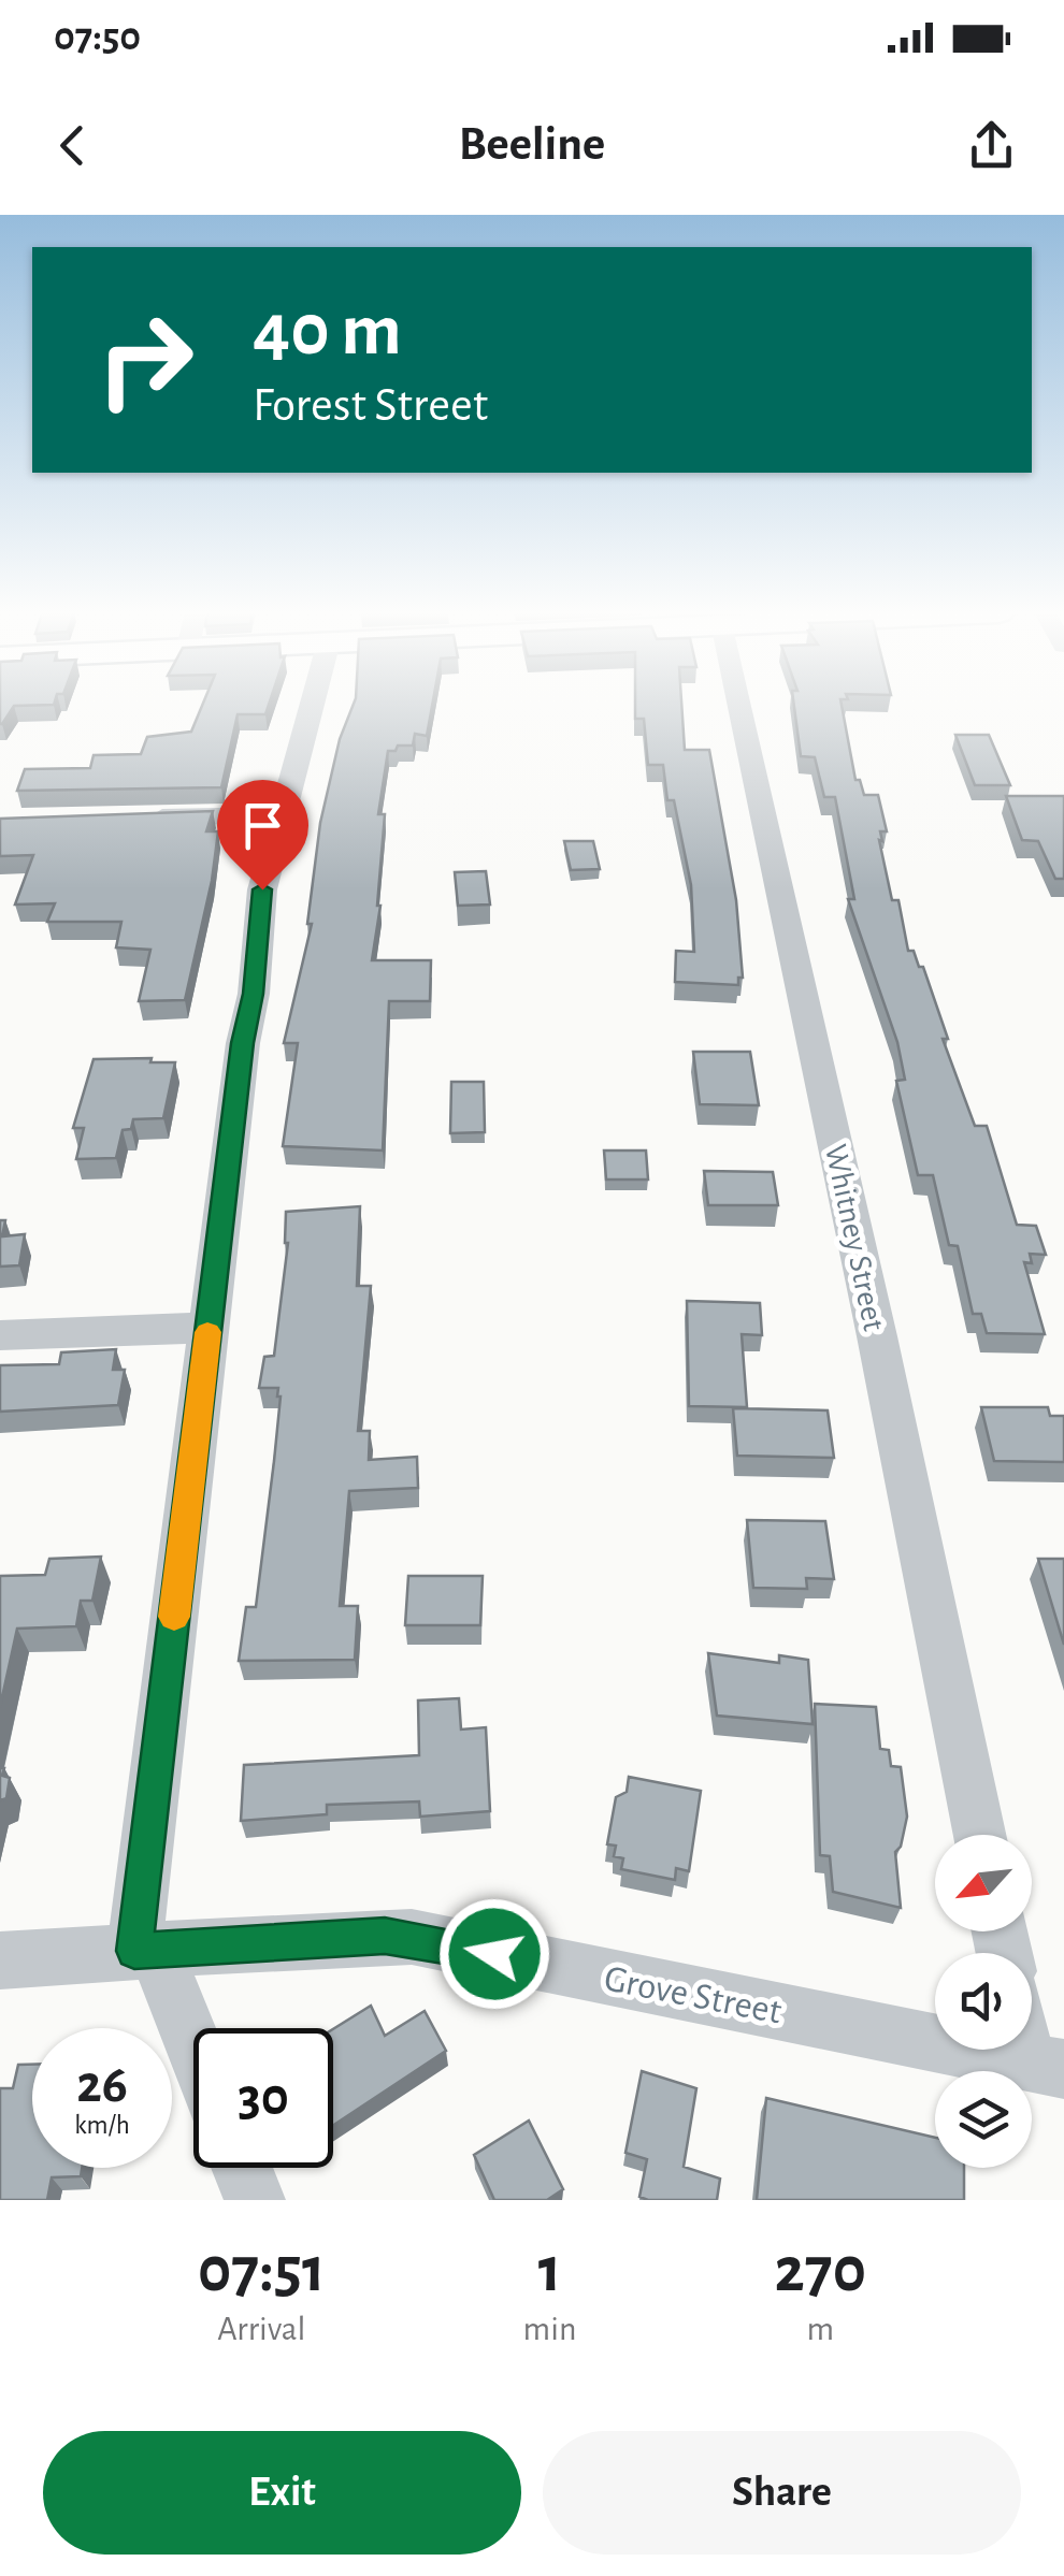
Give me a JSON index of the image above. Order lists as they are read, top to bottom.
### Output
{
  "streets": {
    "street": ["Whitney Street", "Grove Street"]
  },
  "north": "bottom left",
  "page": {
    "status": "07:50",
    "header": "Beeline",
    "turn": ["40 m", "Forest Street"],
    "speed": "26 km/h",
    "limit": "30",
    "eta": [
      "07:51",
      "Arrival",
      "1",
      "min",
      "270",
      "m"
    ],
    "buttons": ["Exit", "Share"]
  }
}
